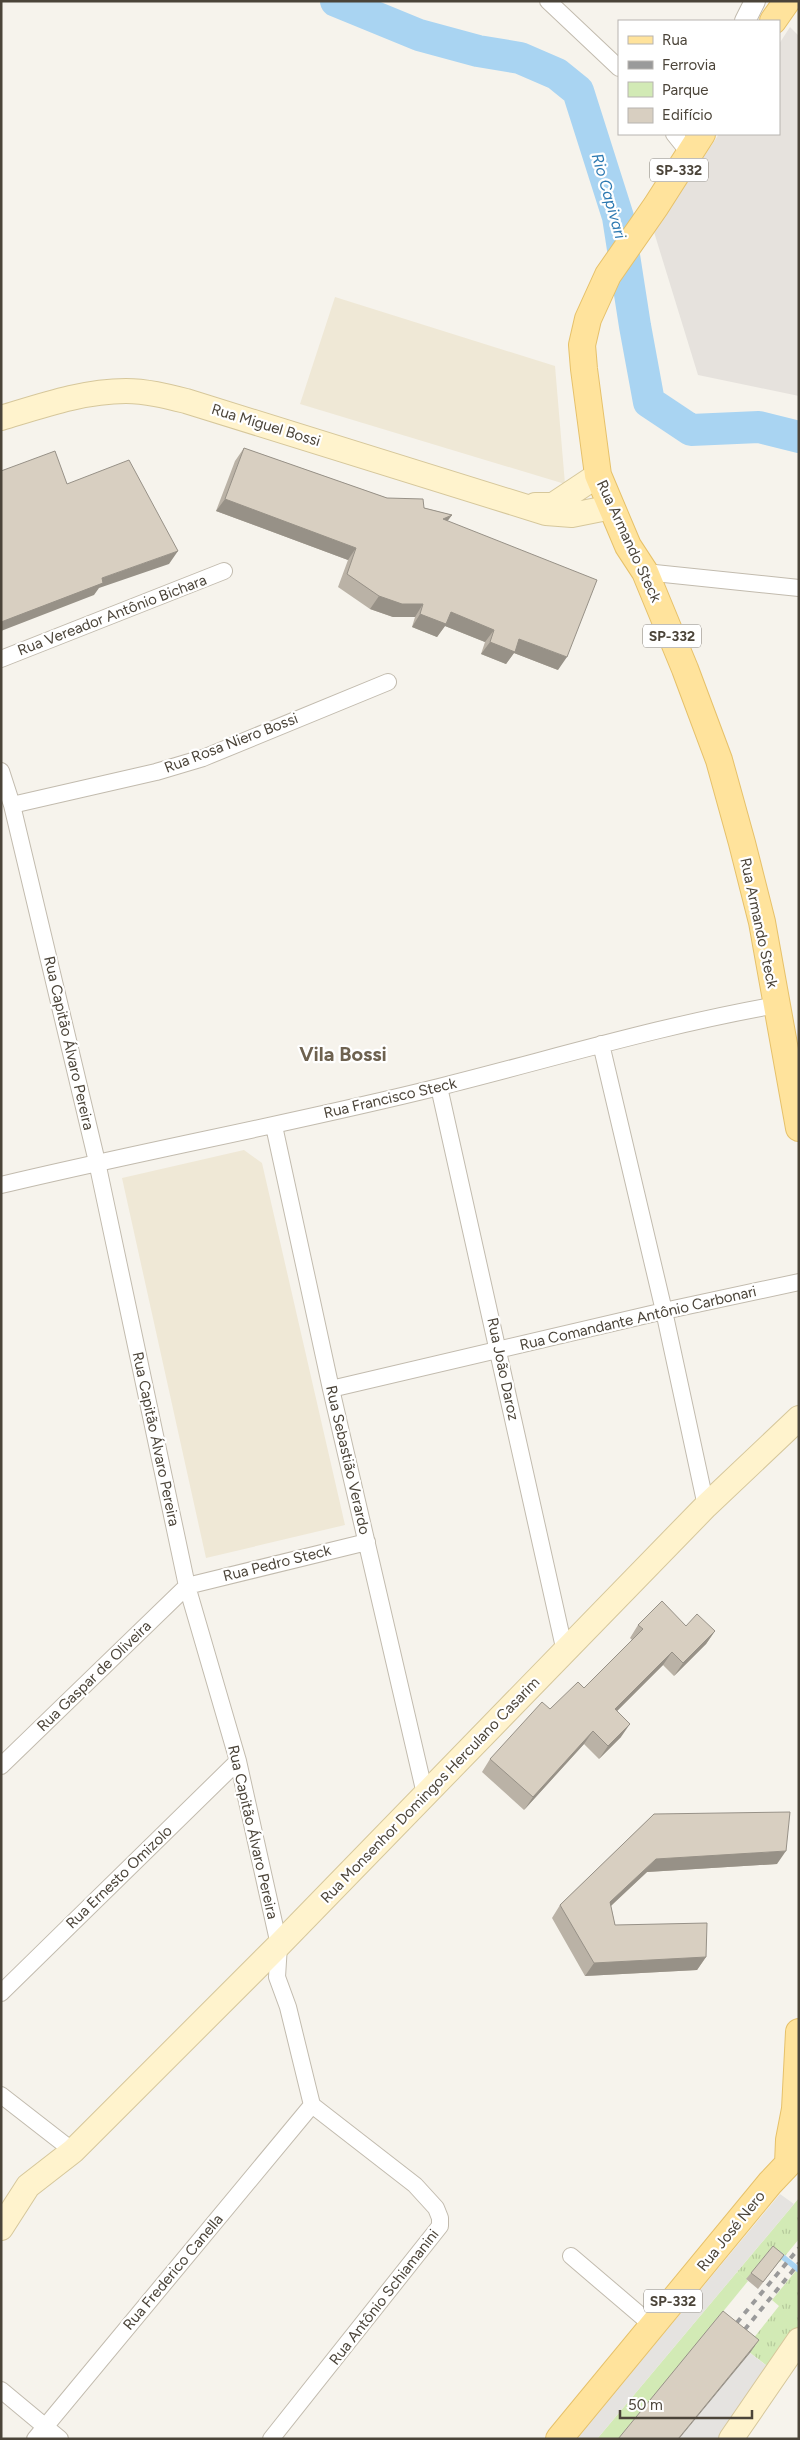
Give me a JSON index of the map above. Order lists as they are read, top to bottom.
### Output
{
  "streets": {
    "main road": [
      "SP-332",
      "Rua Miguel Bossi",
      "Rua Armando Steck",
      "Rua Monsenhor Domingos Herculano Casarim",
      "Rua José Nero"
    ],
    "street": [
      "Rua Vereador Antônio Bichara",
      "Rua Rosa Niero Bossi",
      "Rua Capitão Álvaro Pereira",
      "Rua Francisco Steck",
      "Rua Comandante Antônio Carbonari",
      "Rua João Daroz",
      "Rua Sebastião Verardo",
      "Rua Pedro Steck",
      "Rua Gaspar de Oliveira",
      "Rua Ernesto Omizolo",
      "Rua Frederico Canella",
      "Rua Antônio Schiamanini"
    ]
  },
  "crossings": [
    ["SP-332", "Rua Armando Steck"],
    ["SP-332", "Rua Francisco Steck"],
    ["SP-332", "Rua José Nero"],
    ["Rua Miguel Bossi", "Rua Armando Steck"],
    ["Rua Armando Steck", "Rua Francisco Steck"],
    ["Rua Rosa Niero Bossi", "Rua Capitão Álvaro Pereira"],
    ["Rua Capitão Álvaro Pereira", "Rua Francisco Steck"],
    ["Rua Capitão Álvaro Pereira", "Rua Pedro Steck"],
    ["Rua Capitão Álvaro Pereira", "Rua Gaspar de Oliveira"],
    ["Rua Capitão Álvaro Pereira", "Rua Monsenhor Domingos Herculano Casarim"],
    ["Rua Capitão Álvaro Pereira", "Rua Ernesto Omizolo"],
    ["Rua Capitão Álvaro Pereira", "Rua Frederico Canella"],
    ["Rua Capitão Álvaro Pereira", "Rua Antônio Schiamanini"],
    ["Rua Francisco Steck", "Rua João Daroz"],
    ["Rua Francisco Steck", "Rua Sebastião Verardo"],
    ["Rua Comandante Antônio Carbonari", "Rua João Daroz"],
    ["Rua Comandante Antônio Carbonari", "Rua Sebastião Verardo"],
    ["Rua João Daroz", "Rua Monsenhor Domingos Herculano Casarim"],
    ["Rua Sebastião Verardo", "Rua Pedro Steck"],
    ["Rua Sebastião Verardo", "Rua Monsenhor Domingos Herculano Casarim"],
    ["Rua Pedro Steck", "Rua Gaspar de Oliveira"],
    ["Rua Frederico Canella", "Rua Antônio Schiamanini"]
  ],
  "districts": ["Vila Bossi"],
  "water": ["Rio Capivari"],
  "legend": [
    "Rua",
    "Ferrovia",
    "Parque",
    "Edifício"
  ],
  "scale_bar": "50 m"
}
